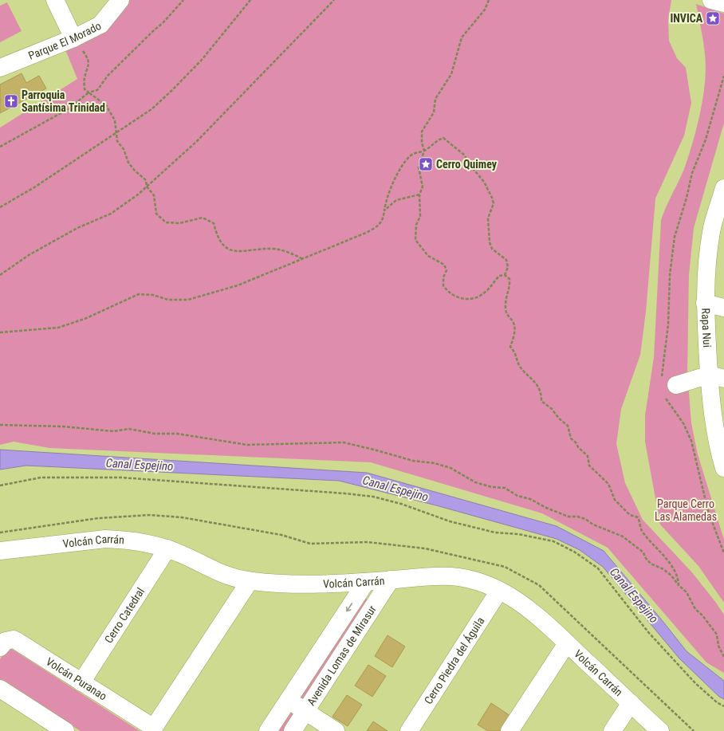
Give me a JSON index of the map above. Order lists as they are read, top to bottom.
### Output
{
  "streets": {
    "street": [
      "Parque El Morado",
      "Rapa Nui",
      "Volcán Carrán",
      "Cerro Catedral",
      "Avenida Lomas de Mirasur",
      "Cerro Piedra del Águila",
      "Volcán Puranao"
    ]
  },
  "crossings": [
    ["Volcán Carrán", "Cerro Catedral"],
    ["Volcán Carrán", "Avenida Lomas de Mirasur"],
    ["Volcán Carrán", "Cerro Piedra del Águila"],
    ["Volcán Carrán", "Volcán Puranao"],
    ["Cerro Catedral", "Volcán Puranao"]
  ],
  "water": ["Canal Espejino"],
  "parks": ["Parque Cerro Las Alamedas"],
  "places": {
    "place": ["INVICA", "Cerro Quimey"],
    "church": ["Parroquia Santísima Trinidad"]
  }
}
